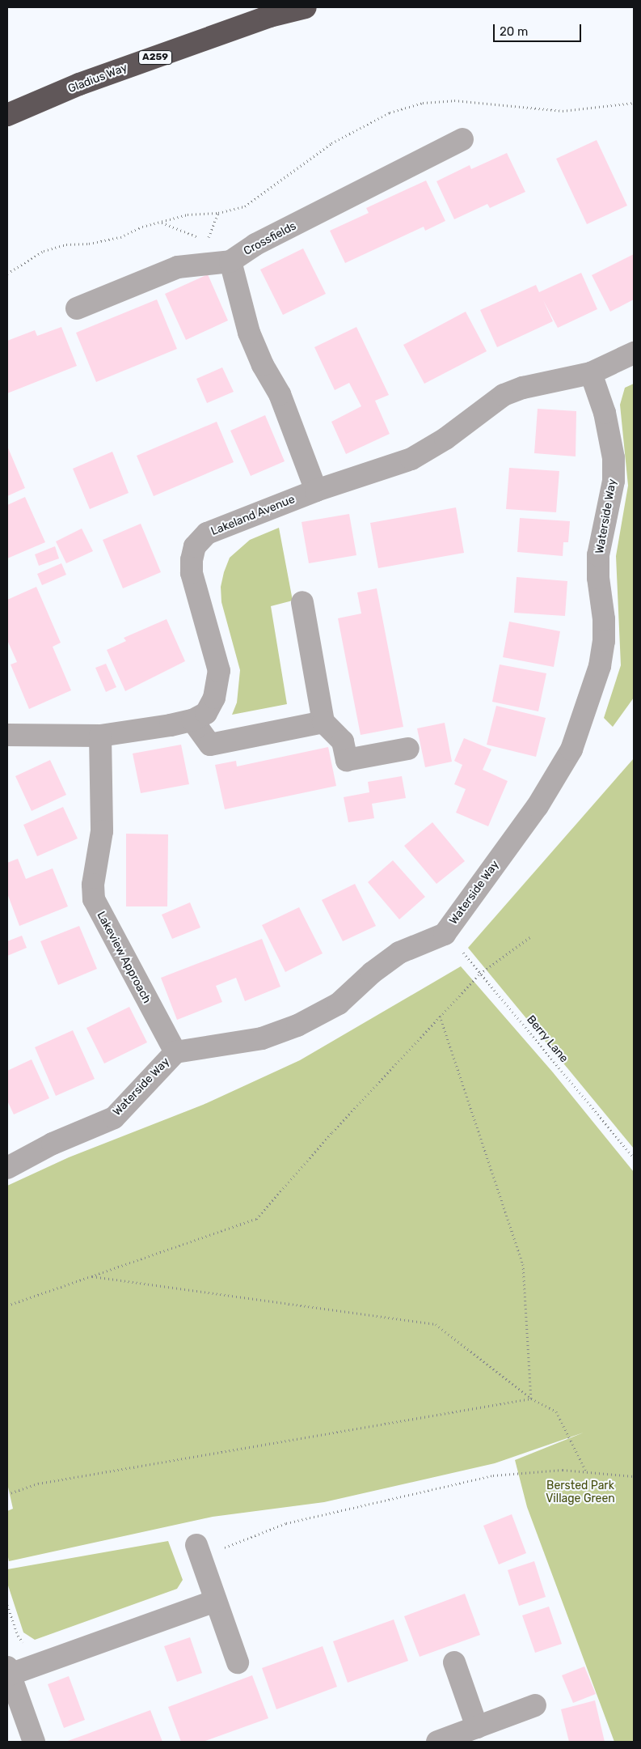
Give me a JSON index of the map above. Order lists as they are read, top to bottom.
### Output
{
  "streets": {
    "highway": ["A259", "Gladius Way"],
    "street": [
      "Crossfields",
      "Lakeland Avenue",
      "Waterside Way",
      "Lakeview Approach"
    ],
    "path": ["Berry Lane"]
  },
  "crossings": [
    ["Crossfields", "Lakeland Avenue"],
    ["Lakeland Avenue", "Waterside Way"],
    ["Lakeland Avenue", "Lakeview Approach"],
    ["Waterside Way", "Lakeview Approach"],
    ["Waterside Way", "Berry Lane"]
  ],
  "parks": ["Bersted Park Village Green"],
  "scale_bar": "20 m"
}
